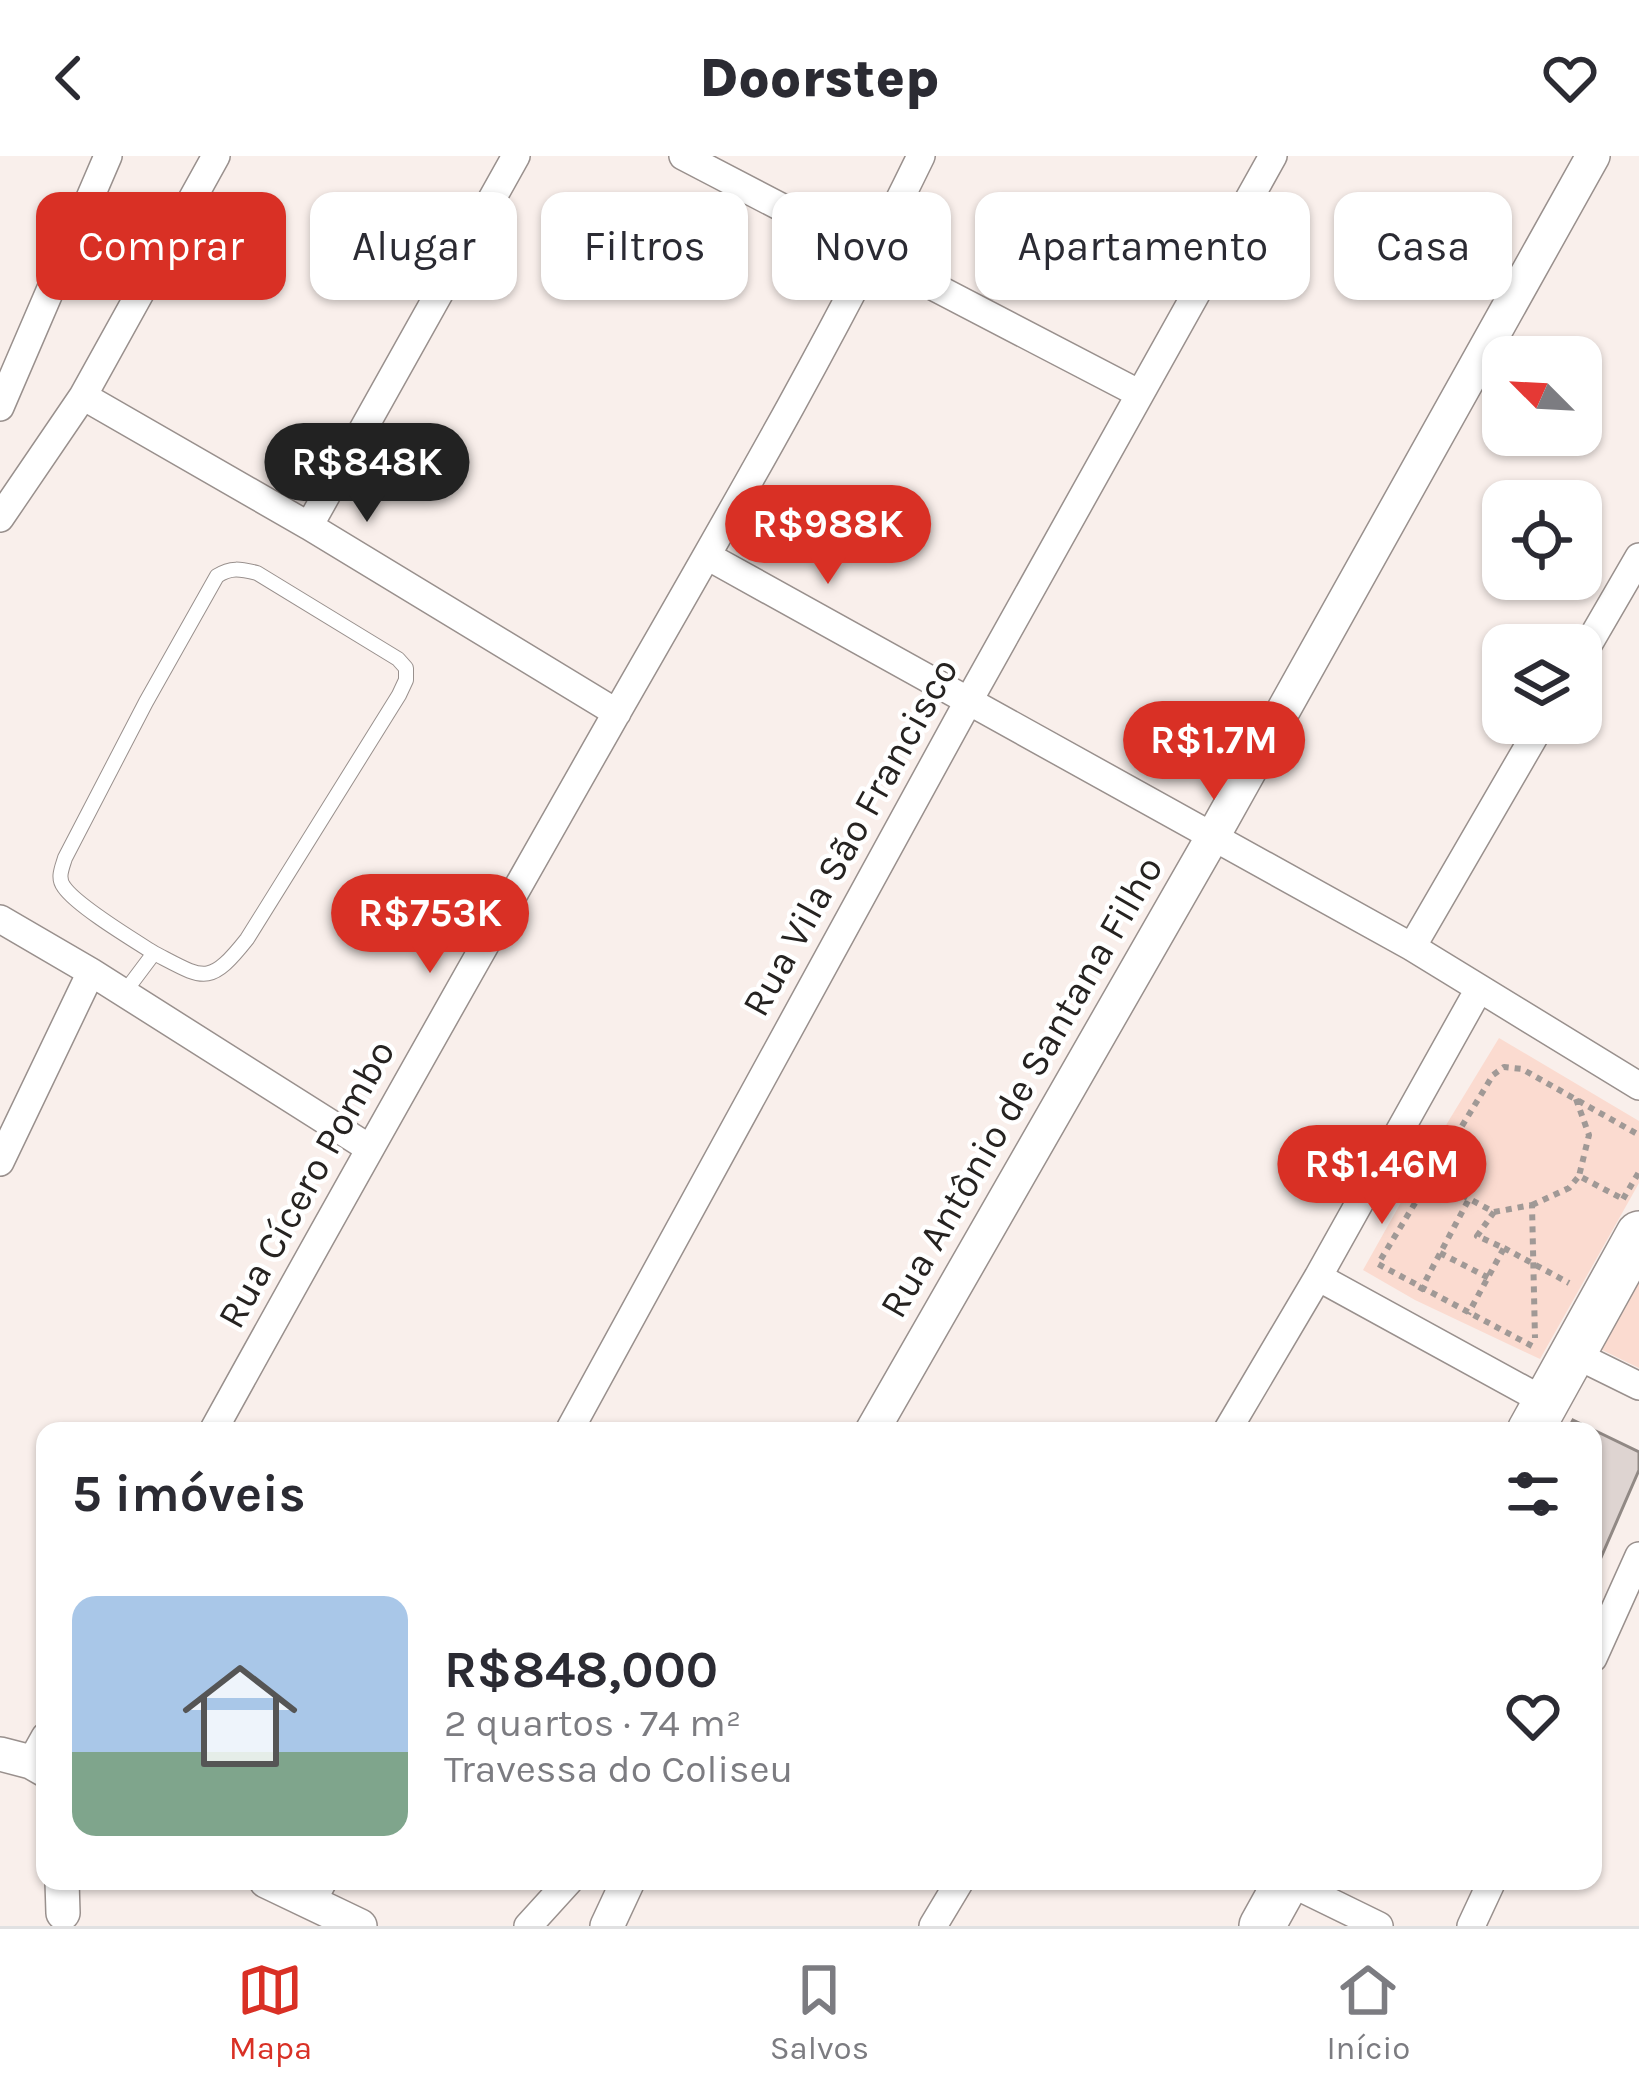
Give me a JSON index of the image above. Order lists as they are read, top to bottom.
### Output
{
  "streets": {
    "street": ["Rua Vila São Francisco", "Rua Antônio de Santana Filho", "Rua Cícero Pombo"]
  },
  "north": "top left",
  "page": {
    "header": "Doorstep",
    "chip": [
      "Comprar",
      "Alugar",
      "Filtros",
      "Novo",
      "Apartamento",
      "Casa"
    ],
    "price": [
      "R$848K",
      "R$988K",
      "R$1.7M",
      "R$753K",
      "R$1.46M"
    ],
    "heading": "5 imóveis",
    "list": [
      {
        "name": "R$848,000",
        "note": "2 quartos · 74 m² · Travessa do Coliseu"
      }
    ],
    "tabs": ["Mapa", "Salvos", "Início"]
  }
}
